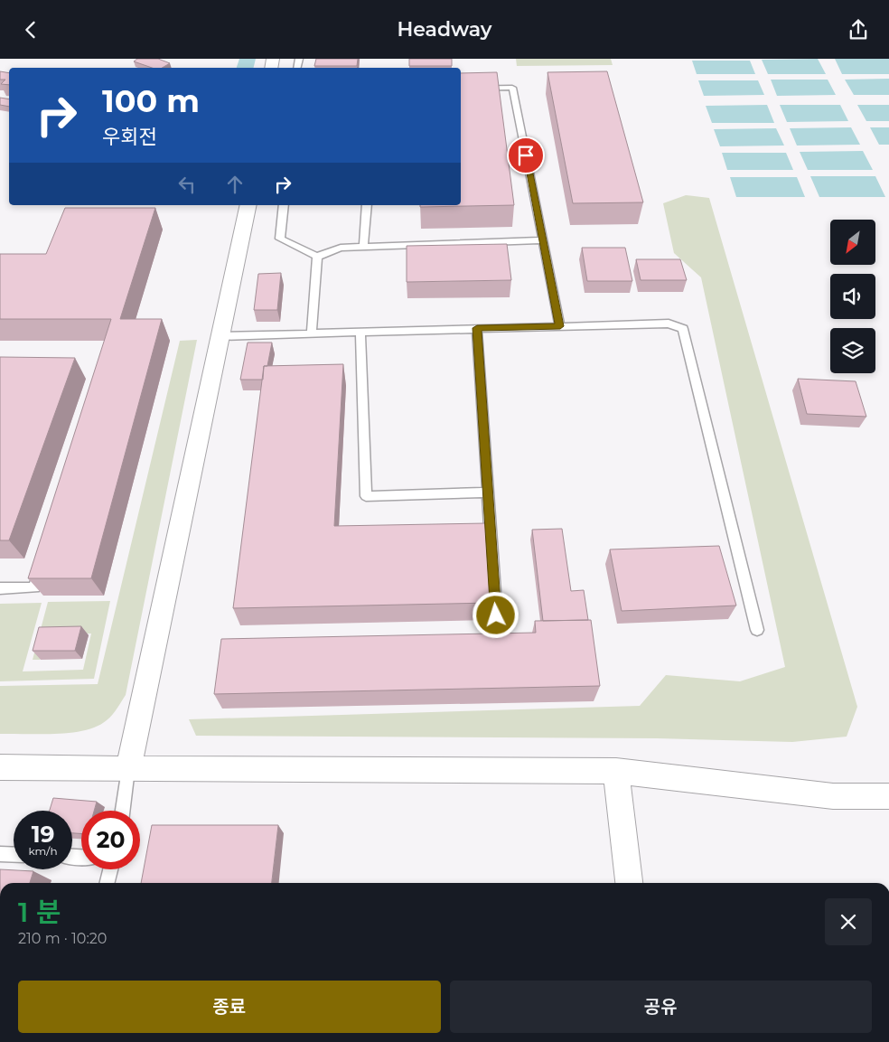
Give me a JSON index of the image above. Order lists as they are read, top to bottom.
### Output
{
  "north": "bottom left",
  "page": {
    "header": "Headway",
    "turn": ["100 m", "우회전"],
    "speed": "19 km/h",
    "limit": "20",
    "heading": ["1 분", "210 m · 10:20"],
    "buttons": ["종료", "공유"]
  }
}
